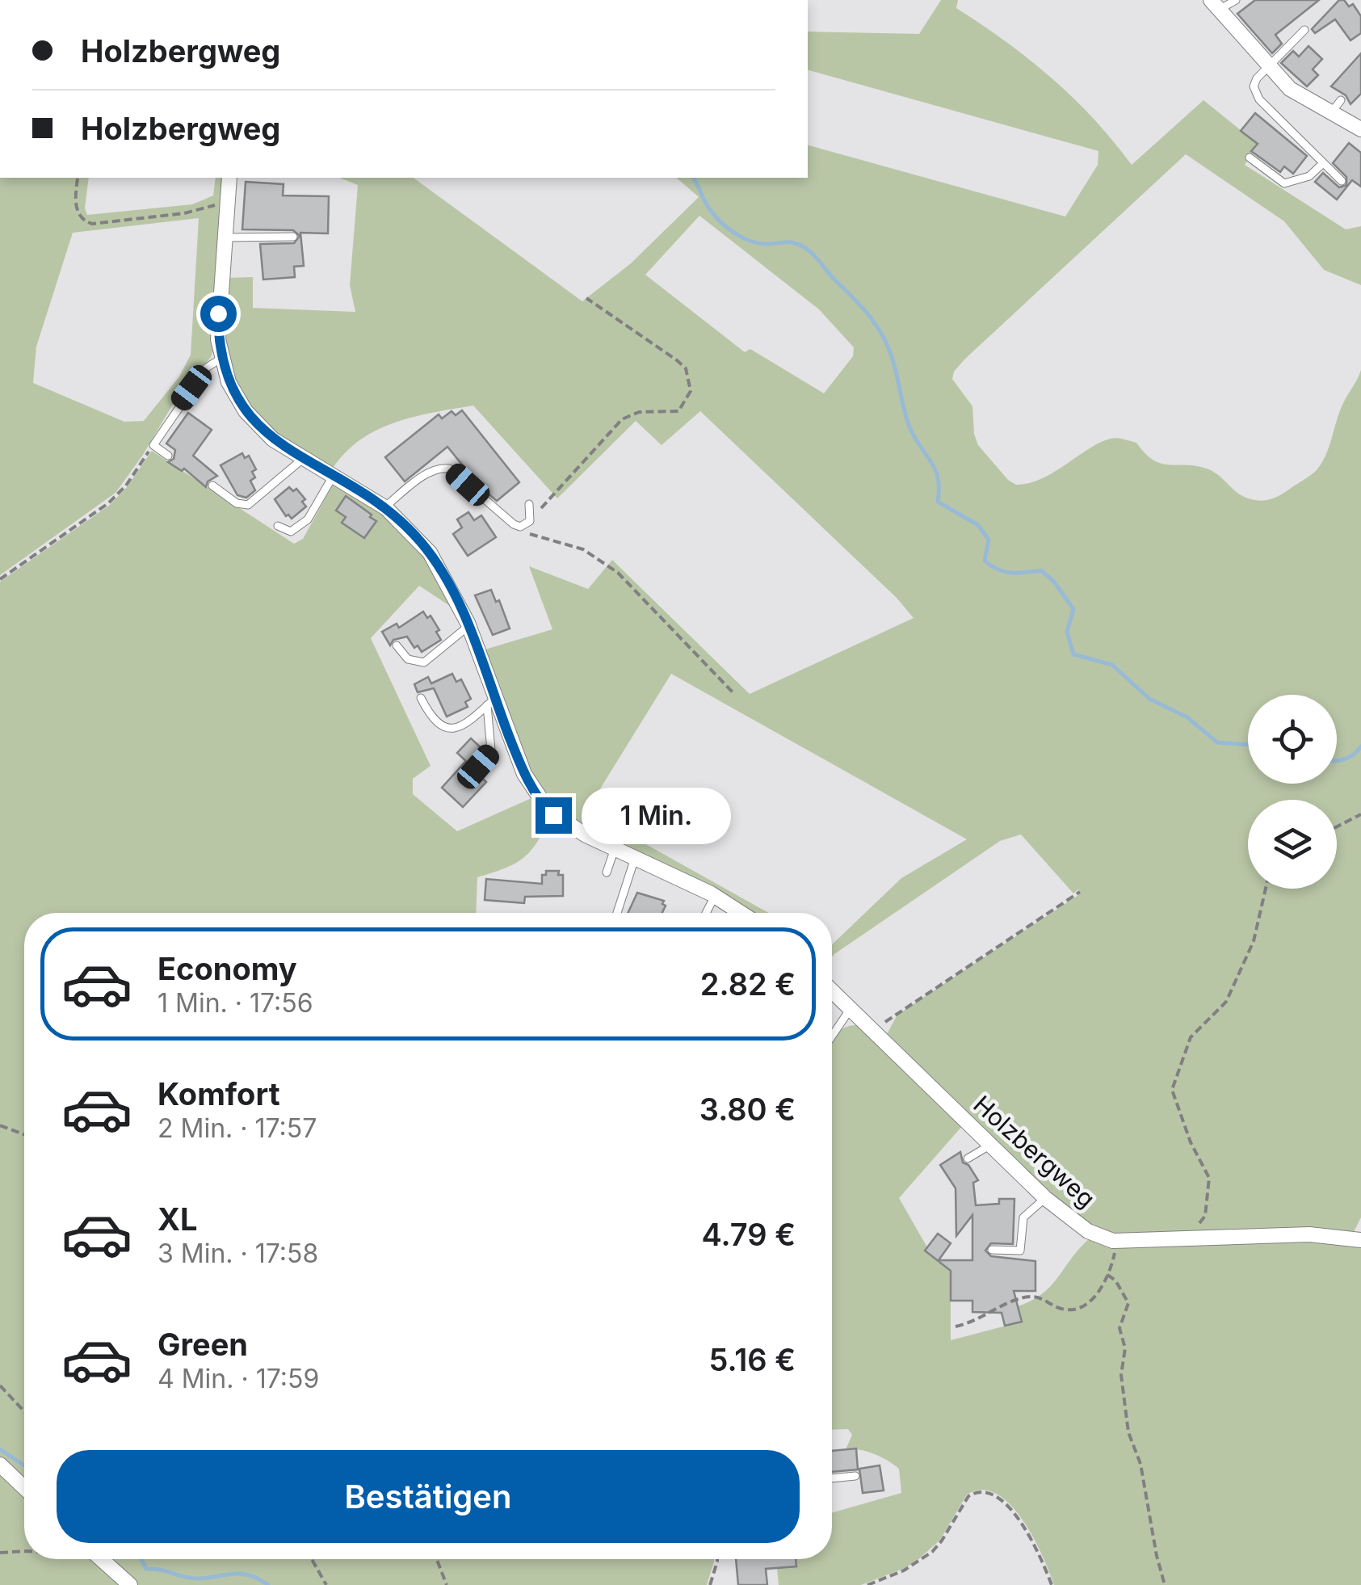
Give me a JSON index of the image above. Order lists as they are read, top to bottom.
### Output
{
  "streets": {
    "street": ["Holzbergweg"]
  },
  "page": {
    "banner": ["Holzbergweg", "Holzbergweg"],
    "bubble": "1 Min.",
    "list": [
      {
        "name": "Economy",
        "note": "1 Min. · 17:56",
        "value": "2.82 €"
      },
      {
        "name": "Komfort",
        "note": "2 Min. · 17:57",
        "value": "3.80 €"
      },
      {
        "name": "XL",
        "note": "3 Min. · 17:58",
        "value": "4.79 €"
      },
      {
        "name": "Green",
        "note": "4 Min. · 17:59",
        "value": "5.16 €"
      }
    ],
    "buttons": "Bestätigen"
  }
}
